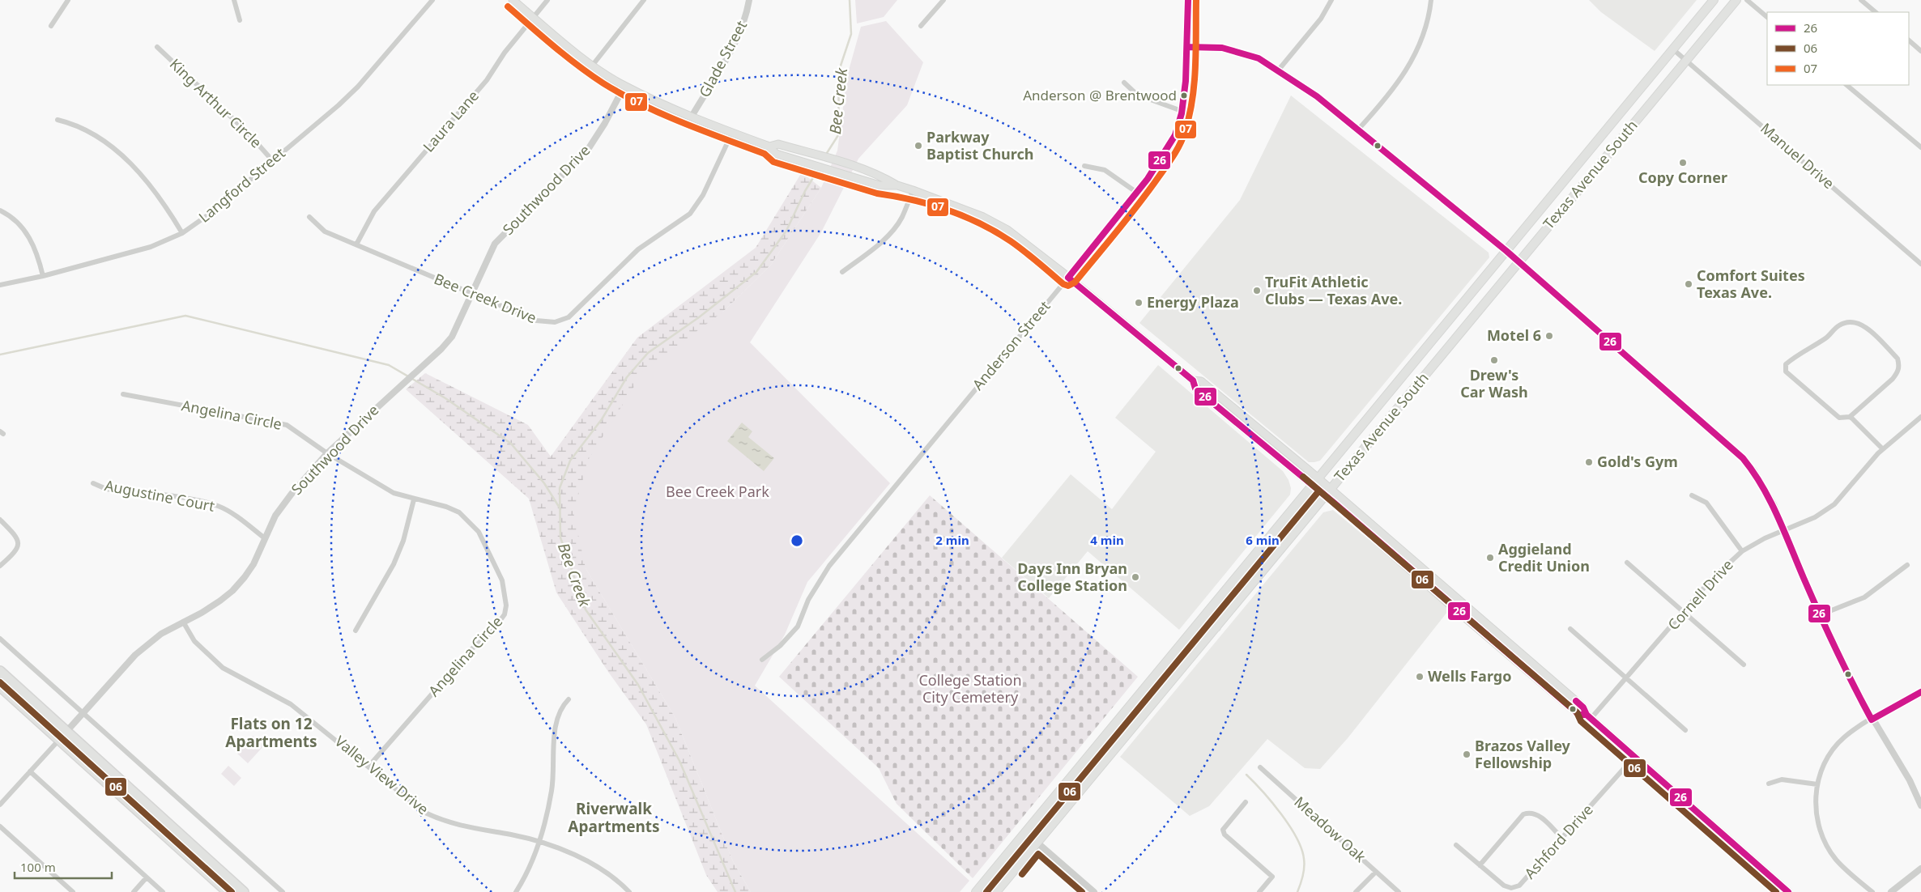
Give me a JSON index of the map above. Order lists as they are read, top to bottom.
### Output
{
  "streets": {
    "main road": ["Texas Avenue South"],
    "street": [
      "Glade Street",
      "King Arthur Circle",
      "Laura Lane",
      "Manuel Drive",
      "Langford Street",
      "Southwood Drive",
      "Bee Creek Drive",
      "Anderson Street",
      "Angelina Circle",
      "Augustine Court",
      "Cornell Drive",
      "Valley View Drive",
      "Meadow Oak",
      "Ashford Drive"
    ]
  },
  "crossings": [
    ["King Arthur Circle", "Langford Street"],
    ["Laura Lane", "Bee Creek Drive"],
    ["Manuel Drive", "Texas Avenue South"],
    ["Southwood Drive", "Bee Creek Drive"],
    ["Southwood Drive", "Angelina Circle"],
    ["Southwood Drive", "Augustine Court"],
    ["Southwood Drive", "Valley View Drive"],
    ["Angelina Circle", "Valley View Drive"]
  ],
  "districts": ["Flats on 12 Apartments", "Riverwalk Apartments"],
  "water": ["Bee Creek"],
  "parks": ["Bee Creek Park", "College Station City Cemetery"],
  "places": [
    "Anderson @ Brentwood",
    "Parkway Baptist Church",
    "Copy Corner",
    "Comfort Suites Texas Ave.",
    "TruFit Athletic Clubs — Texas Ave.",
    "Energy Plaza",
    "Motel 6",
    "Drew's Car Wash",
    "Gold's Gym",
    "Aggieland Credit Union",
    "Days Inn Bryan College Station",
    "Wells Fargo",
    "Brazos Valley Fellowship"
  ],
  "lines": ["transit line 26", "transit line 07", "transit line 06"],
  "legend": ["26", "06", "07"],
  "scale_bar": "100 m",
  "rings": ["2 min", "4 min", "6 min"]
}
